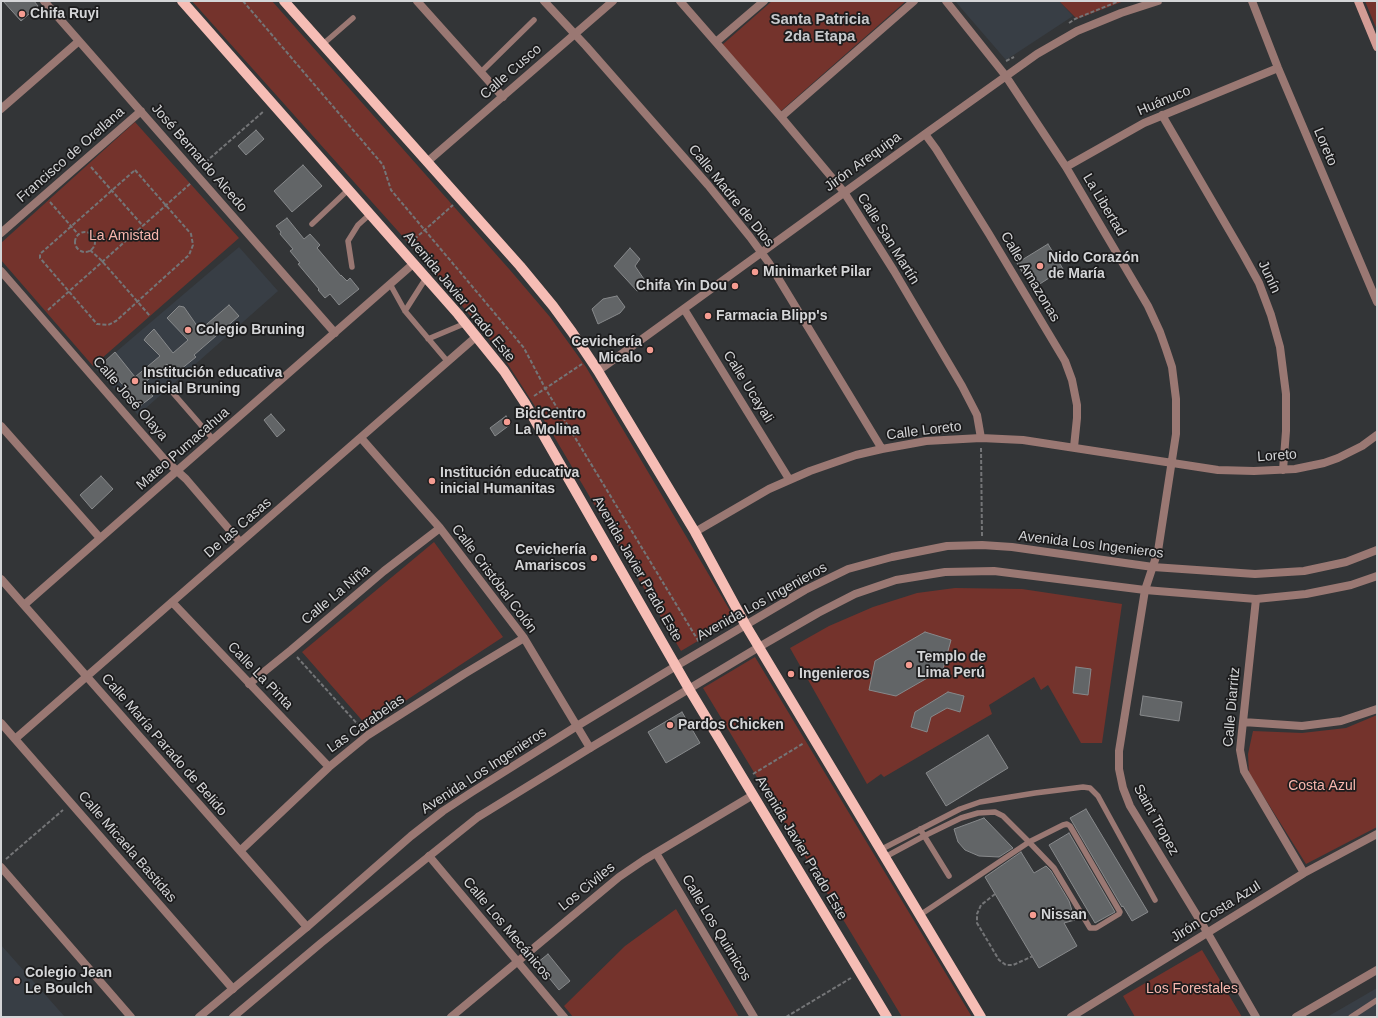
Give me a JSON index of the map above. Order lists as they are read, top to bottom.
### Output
{
  "streets": {
    "main road": ["Avenida Javier Prado Este"],
    "street": [
      "Calle Cusco",
      "Huánuco",
      "Loreto",
      "Francisco de Orellana",
      "José Bernardo Alcedo",
      "Jirón Arequipa",
      "Calle Madre de Dios",
      "La Libertad",
      "Calle San Martín",
      "Calle Amazonas",
      "Junín",
      "Calle Ucayali",
      "Calle José Olaya",
      "Calle Loreto",
      "Mateo Pumacahua",
      "De las Casas",
      "Avenida Los Ingenieros",
      "Calle Cristóbal Colón",
      "Calle La Niña",
      "Calle La Pinta",
      "Calle Diarritz",
      "Las Carabelas",
      "Calle María Parado de Belido",
      "Saint Tropez",
      "Calle Micaela Bastidas",
      "Los Civiles",
      "Jirón Costa Azul",
      "Calle Los Quimicos",
      "Calle Los Mecánicos"
    ]
  },
  "crossings": [
    ["Calle Cusco", "Calle Madre de Dios"],
    ["Huánuco", "Loreto"],
    ["Huánuco", "La Libertad"],
    ["Huánuco", "Junín"],
    ["Loreto", "La Libertad"],
    ["Loreto", "Junín"],
    ["Loreto", "Calle Loreto"],
    ["Francisco de Orellana", "José Bernardo Alcedo"],
    ["José Bernardo Alcedo", "Mateo Pumacahua"],
    ["Jirón Arequipa", "Calle Madre de Dios"],
    ["Jirón Arequipa", "La Libertad"],
    ["Jirón Arequipa", "Calle San Martín"],
    ["Jirón Arequipa", "Calle Amazonas"],
    ["Jirón Arequipa", "Calle Ucayali"],
    ["Calle Madre de Dios", "Calle Loreto"],
    ["La Libertad", "Calle Loreto"],
    ["La Libertad", "Avenida Los Ingenieros"],
    ["La Libertad", "Saint Tropez"],
    ["Calle San Martín", "Calle Loreto"],
    ["Calle Amazonas", "Calle Loreto"],
    ["Avenida Javier Prado Este", "Mateo Pumacahua"],
    ["Avenida Javier Prado Este", "De las Casas"],
    ["Avenida Javier Prado Este", "Avenida Los Ingenieros"],
    ["Avenida Javier Prado Este", "Los Civiles"],
    ["Calle Ucayali", "Calle Loreto"],
    ["Calle José Olaya", "Mateo Pumacahua"],
    ["Calle José Olaya", "De las Casas"],
    ["Mateo Pumacahua", "Calle María Parado de Belido"],
    ["De las Casas", "Calle Cristóbal Colón"],
    ["De las Casas", "Calle La Pinta"],
    ["De las Casas", "Calle María Parado de Belido"],
    ["De las Casas", "Calle Micaela Bastidas"],
    ["Avenida Los Ingenieros", "Calle Cristóbal Colón"],
    ["Avenida Los Ingenieros", "Calle María Parado de Belido"],
    ["Avenida Los Ingenieros", "Saint Tropez"],
    ["Avenida Los Ingenieros", "Calle Micaela Bastidas"],
    ["Calle Cristóbal Colón", "Calle La Niña"],
    ["Calle Cristóbal Colón", "Las Carabelas"],
    ["Calle La Niña", "Calle La Pinta"],
    ["Calle La Pinta", "Las Carabelas"],
    ["Calle Diarritz", "Jirón Costa Azul"],
    ["Las Carabelas", "Calle María Parado de Belido"],
    ["Saint Tropez", "Jirón Costa Azul"],
    ["Los Civiles", "Calle Los Quimicos"],
    ["Los Civiles", "Calle Los Mecánicos"]
  ],
  "districts": ["Santa Patricia 2da Etapa"],
  "parks": ["La Amistad", "Costa Azul", "Los Forestales"],
  "places": [
    "Chifa Ruyi",
    "Nido Corazón de María",
    "Minimarket Pilar",
    "Chifa Yin Dou",
    "Farmacia Blipp's",
    "Colegio Bruning",
    "Cevichería Micalo",
    "Institución educativa inicial Bruning",
    "BiciCentro La Molina",
    "Institución educativa inicial Humanitas",
    "Cevichería Amariscos",
    "Templo de Lima Perú",
    "Ingenieros",
    "Pardos Chicken",
    "Nissan",
    "Colegio Jean Le Boulch"
  ]
}
